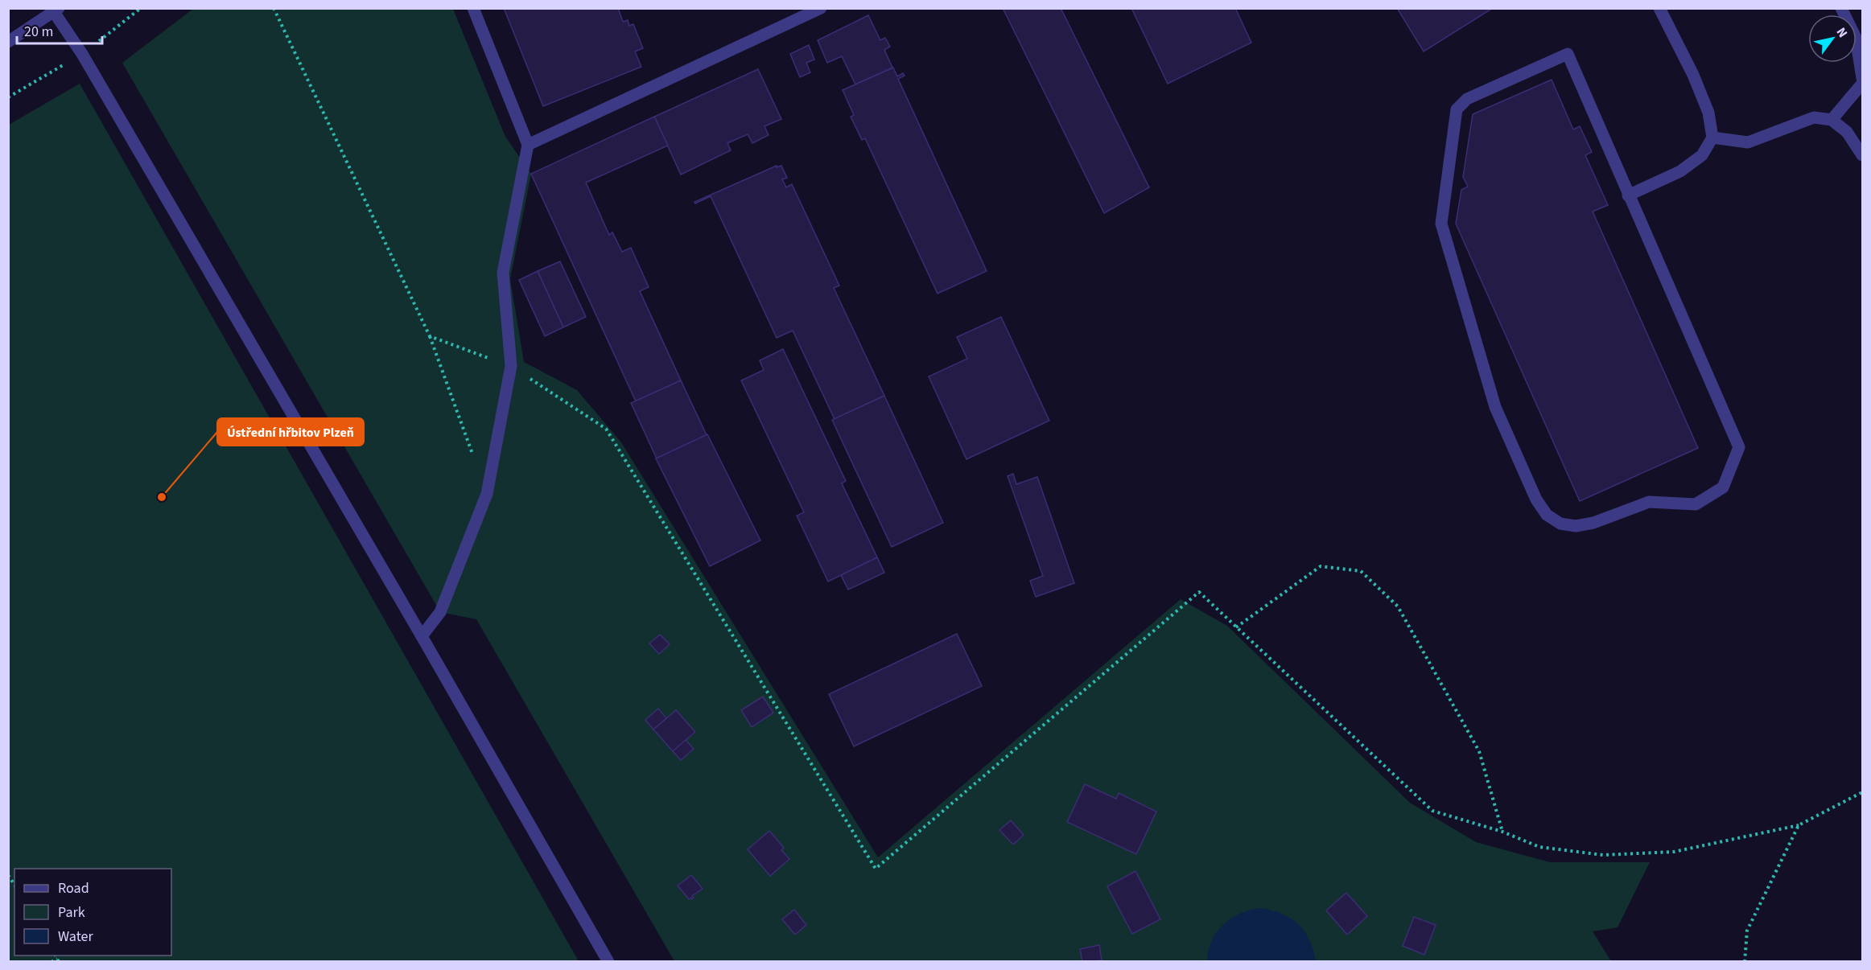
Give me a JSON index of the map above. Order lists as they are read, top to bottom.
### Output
{
  "places": ["Ústřední hřbitov Plzeň"],
  "legend": ["Road", "Park", "Water"],
  "scale_bar": "20 m",
  "north": "top right"
}
